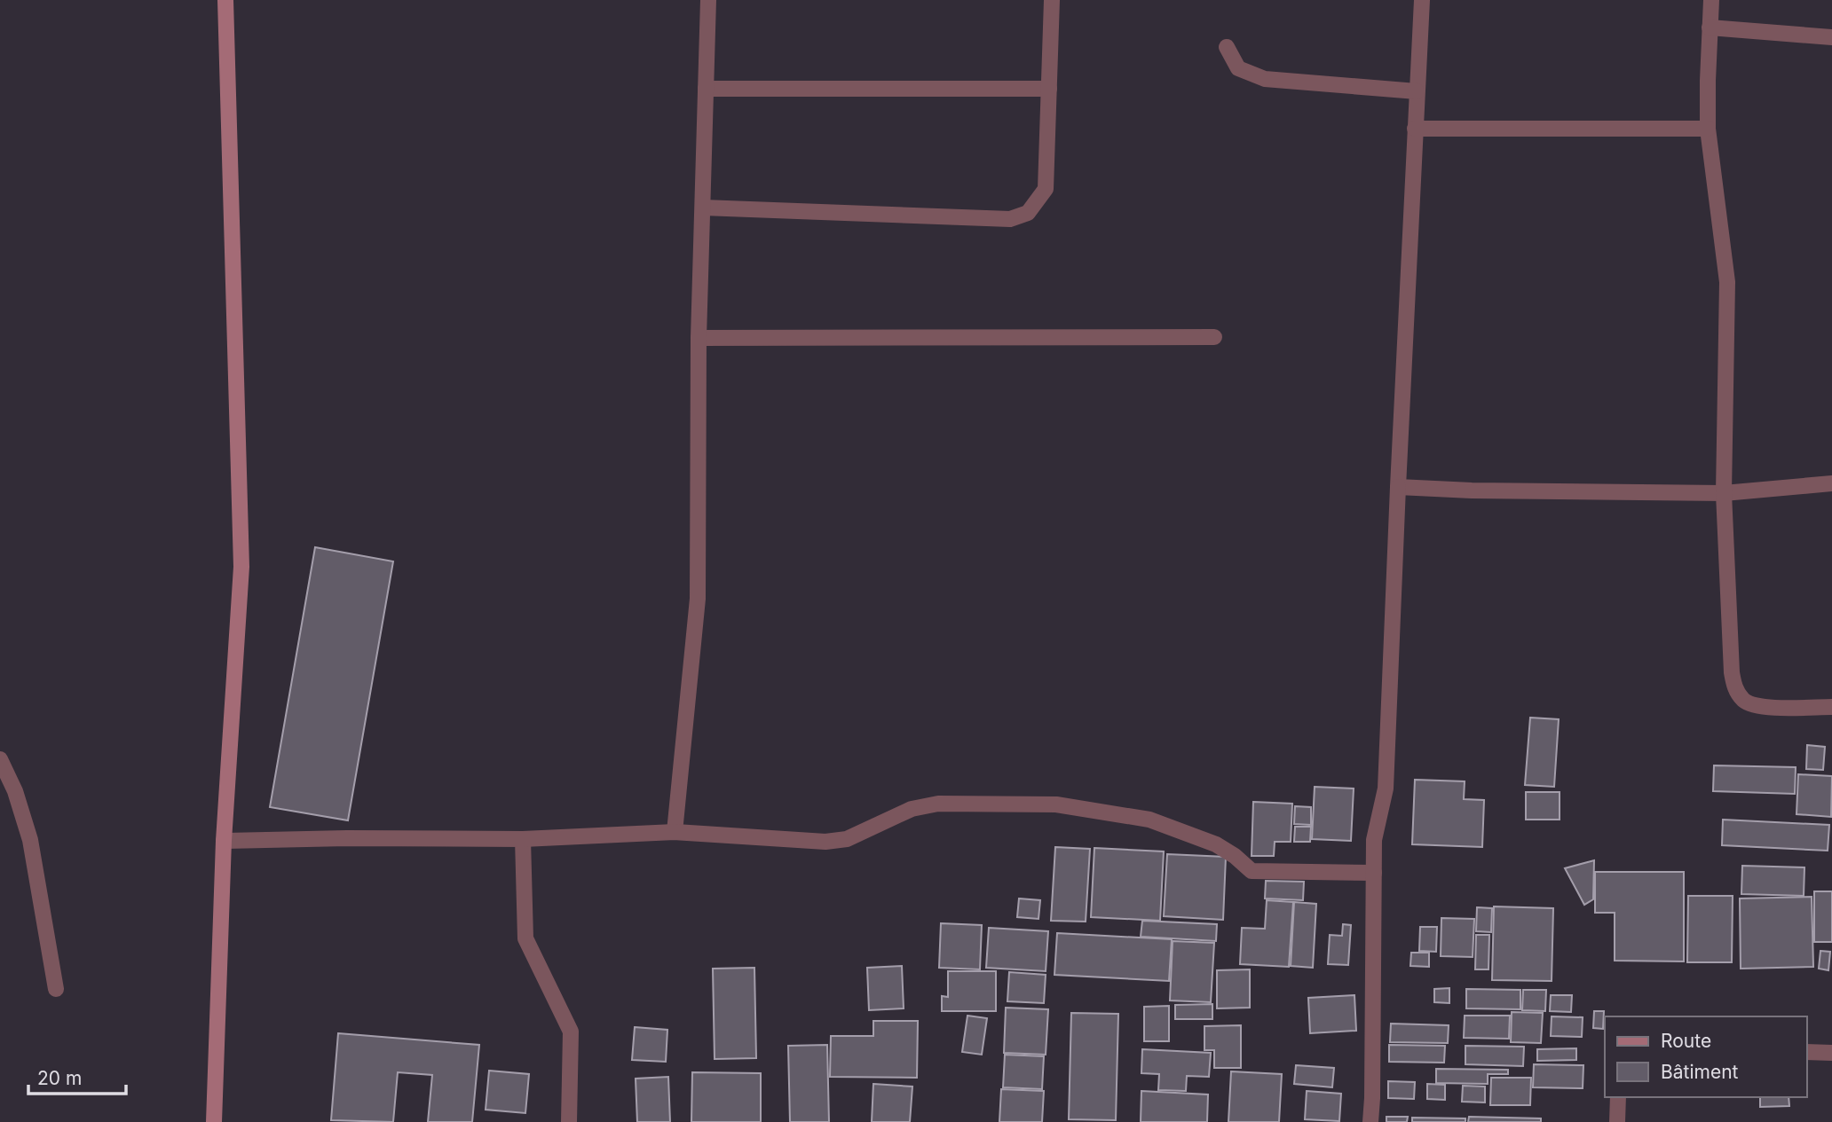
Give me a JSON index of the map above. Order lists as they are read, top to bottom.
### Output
{
  "legend": ["Route", "Bâtiment"],
  "scale_bar": "20 m"
}
